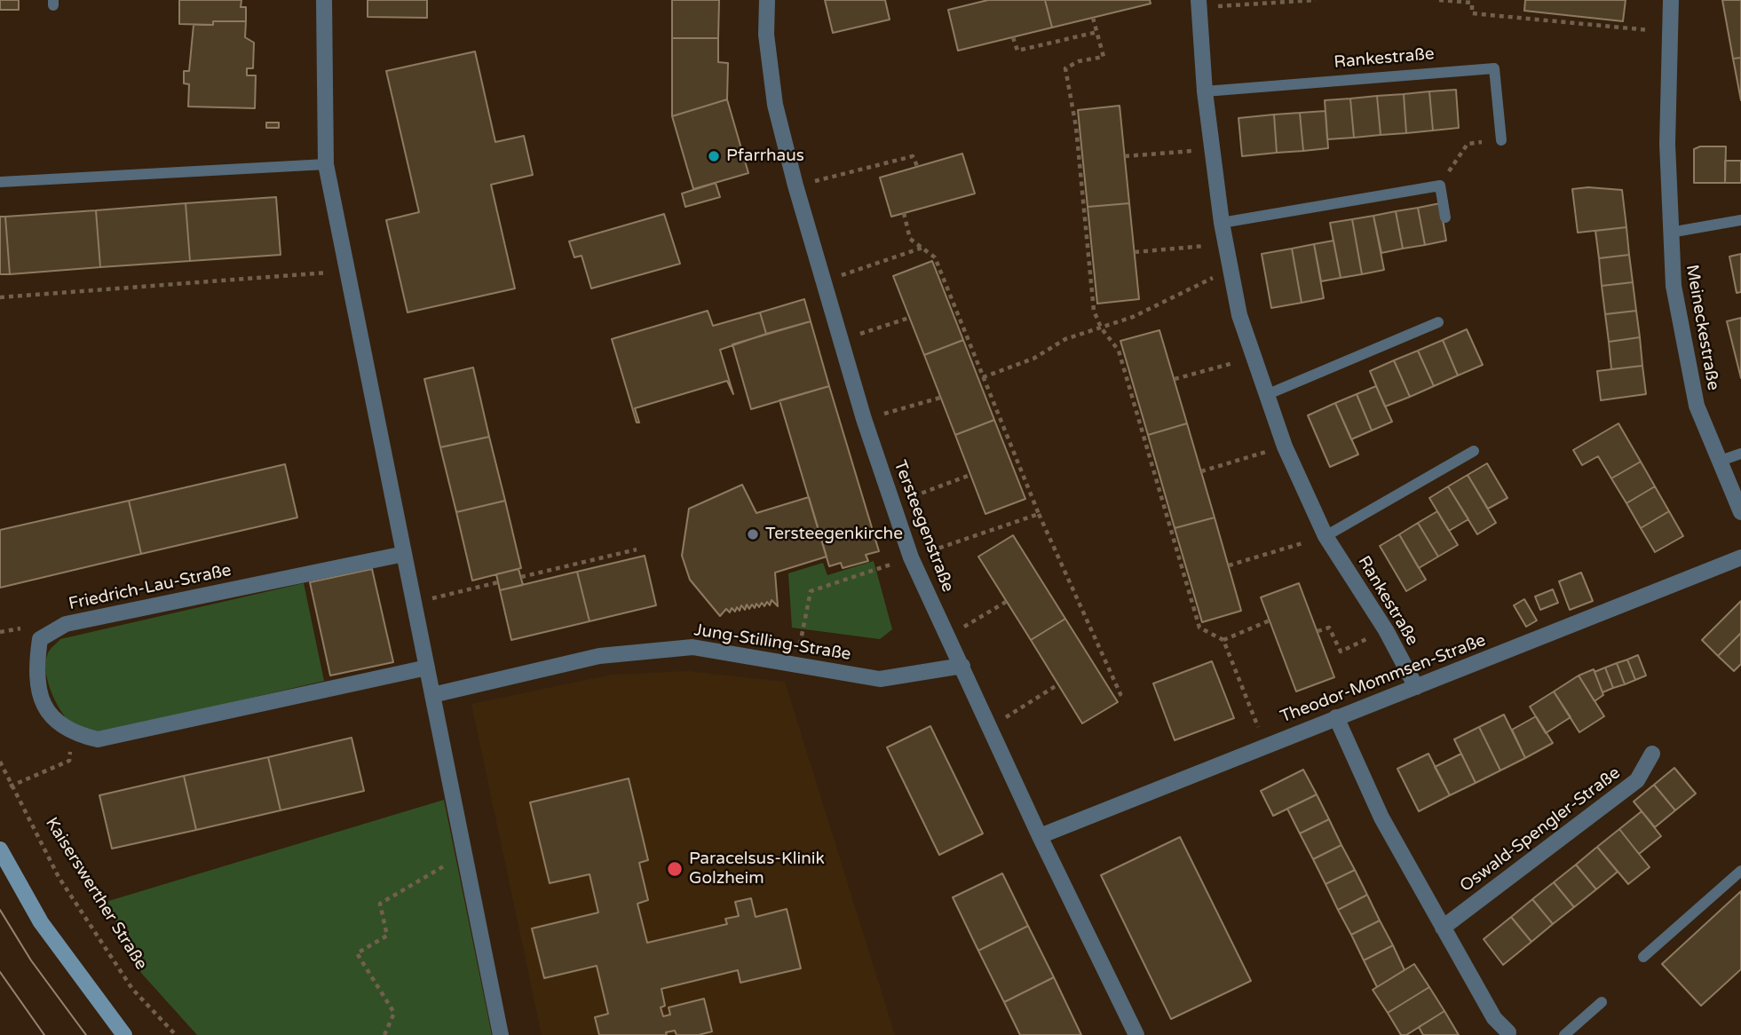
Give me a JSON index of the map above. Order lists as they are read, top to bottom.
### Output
{
  "streets": {
    "street": [
      "Rankestraße",
      "Meineckestraße",
      "Tersteegenstraße",
      "Friedrich-Lau-Straße",
      "Jung-Stilling-Straße",
      "Theodor-Mommsen-Straße",
      "Oswald-Spengler-Straße"
    ],
    "path": ["Kaiserswerther Straße"]
  },
  "crossings": [
    ["Rankestraße", "Theodor-Mommsen-Straße"],
    ["Tersteegenstraße", "Jung-Stilling-Straße"],
    ["Tersteegenstraße", "Theodor-Mommsen-Straße"]
  ],
  "places": ["Pfarrhaus", "Tersteegenkirche", "Paracelsus-Klinik Golzheim"]
}
